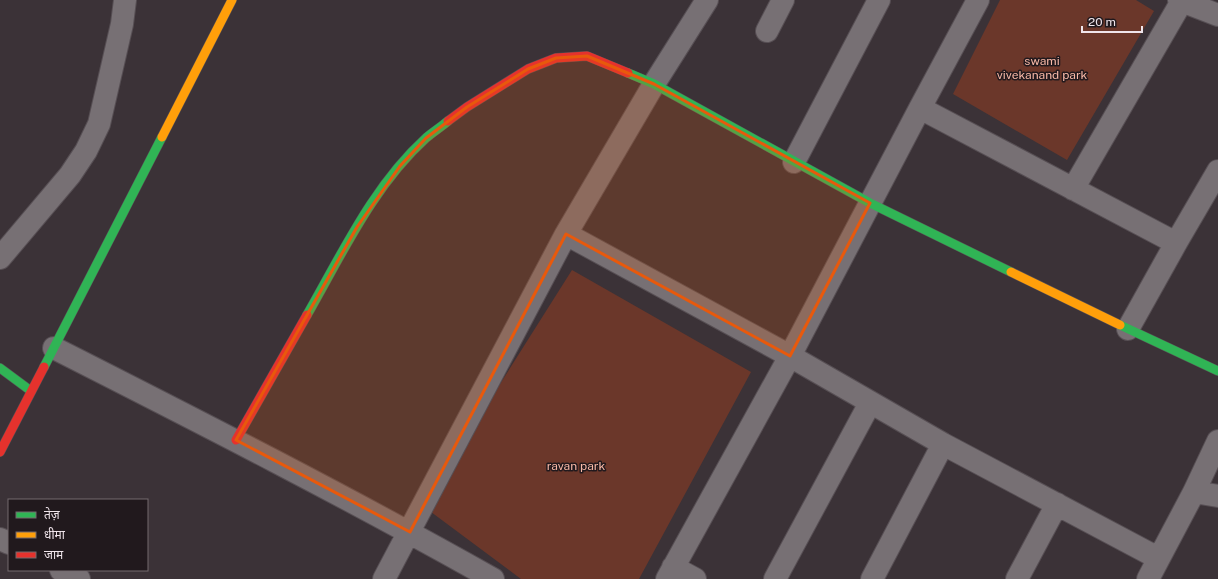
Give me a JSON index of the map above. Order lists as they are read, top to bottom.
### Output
{
  "parks": ["swami vivekanand park", "ravan park"],
  "legend": ["तेज़", "धीमा", "जाम"],
  "scale_bar": "20 m"
}
